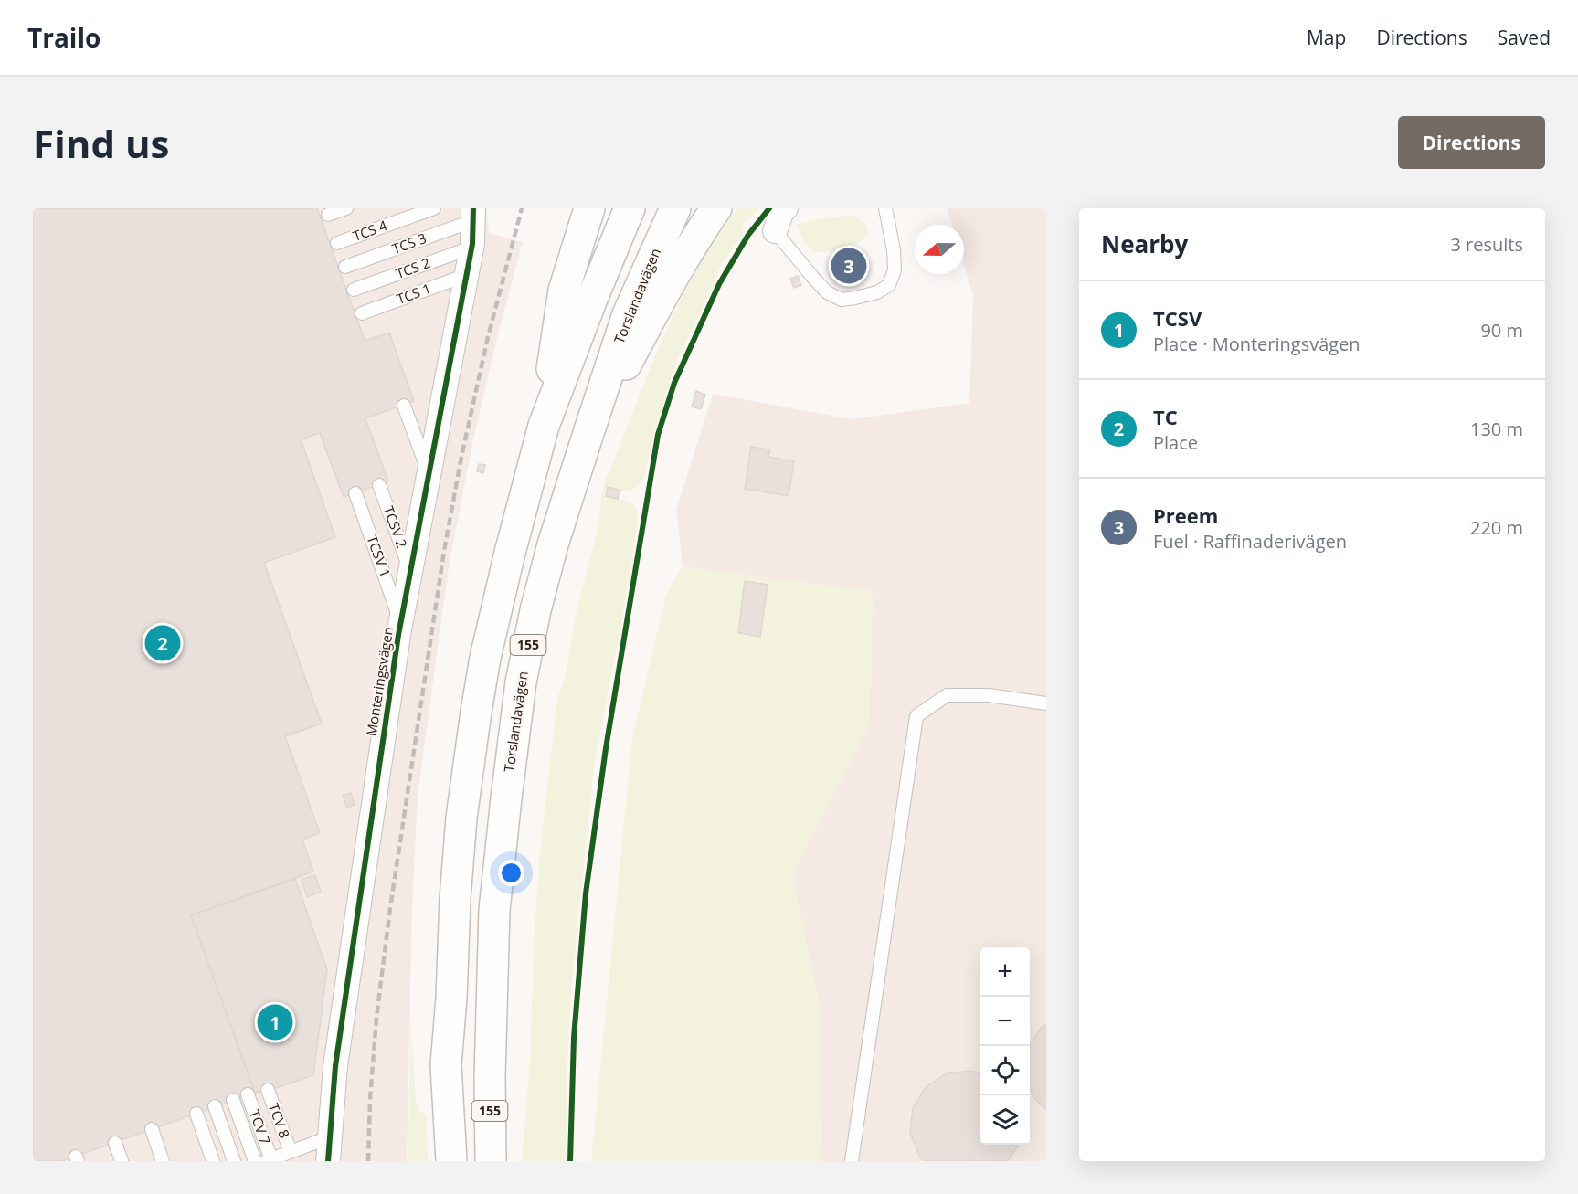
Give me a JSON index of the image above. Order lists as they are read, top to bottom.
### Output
{
  "streets": {
    "main road": ["Torslandavägen", "155"],
    "street": ["Monteringsvägen"],
    "lane": [
      "TCS 4",
      "TCS 3",
      "TCS 2",
      "TCS 1",
      "TCSV 2",
      "TCSV 1",
      "TCV 8",
      "TCV 7"
    ]
  },
  "crossings": [
    ["TCS 3", "Monteringsvägen"],
    ["TCS 2", "Monteringsvägen"],
    ["TCS 1", "Monteringsvägen"],
    ["TCSV 2", "Monteringsvägen"],
    ["TCSV 1", "Monteringsvägen"]
  ],
  "north": "left",
  "page": {
    "header": "Trailo",
    "nav": ["Map", "Directions", "Saved"],
    "buttons": "Directions",
    "title": "Find us",
    "heading": ["Nearby", "3 results"],
    "pins": ["3", "2", "1"],
    "list": [
      {
        "mark": "1",
        "name": "TCSV",
        "note": "Place · Monteringsvägen",
        "value": "90 m"
      },
      {
        "mark": "2",
        "name": "TC",
        "note": "Place",
        "value": "130 m"
      },
      {
        "mark": "3",
        "name": "Preem",
        "note": "Fuel · Raffinaderivägen",
        "value": "220 m"
      }
    ],
    "map_buttons": ["+", "−"]
  }
}
